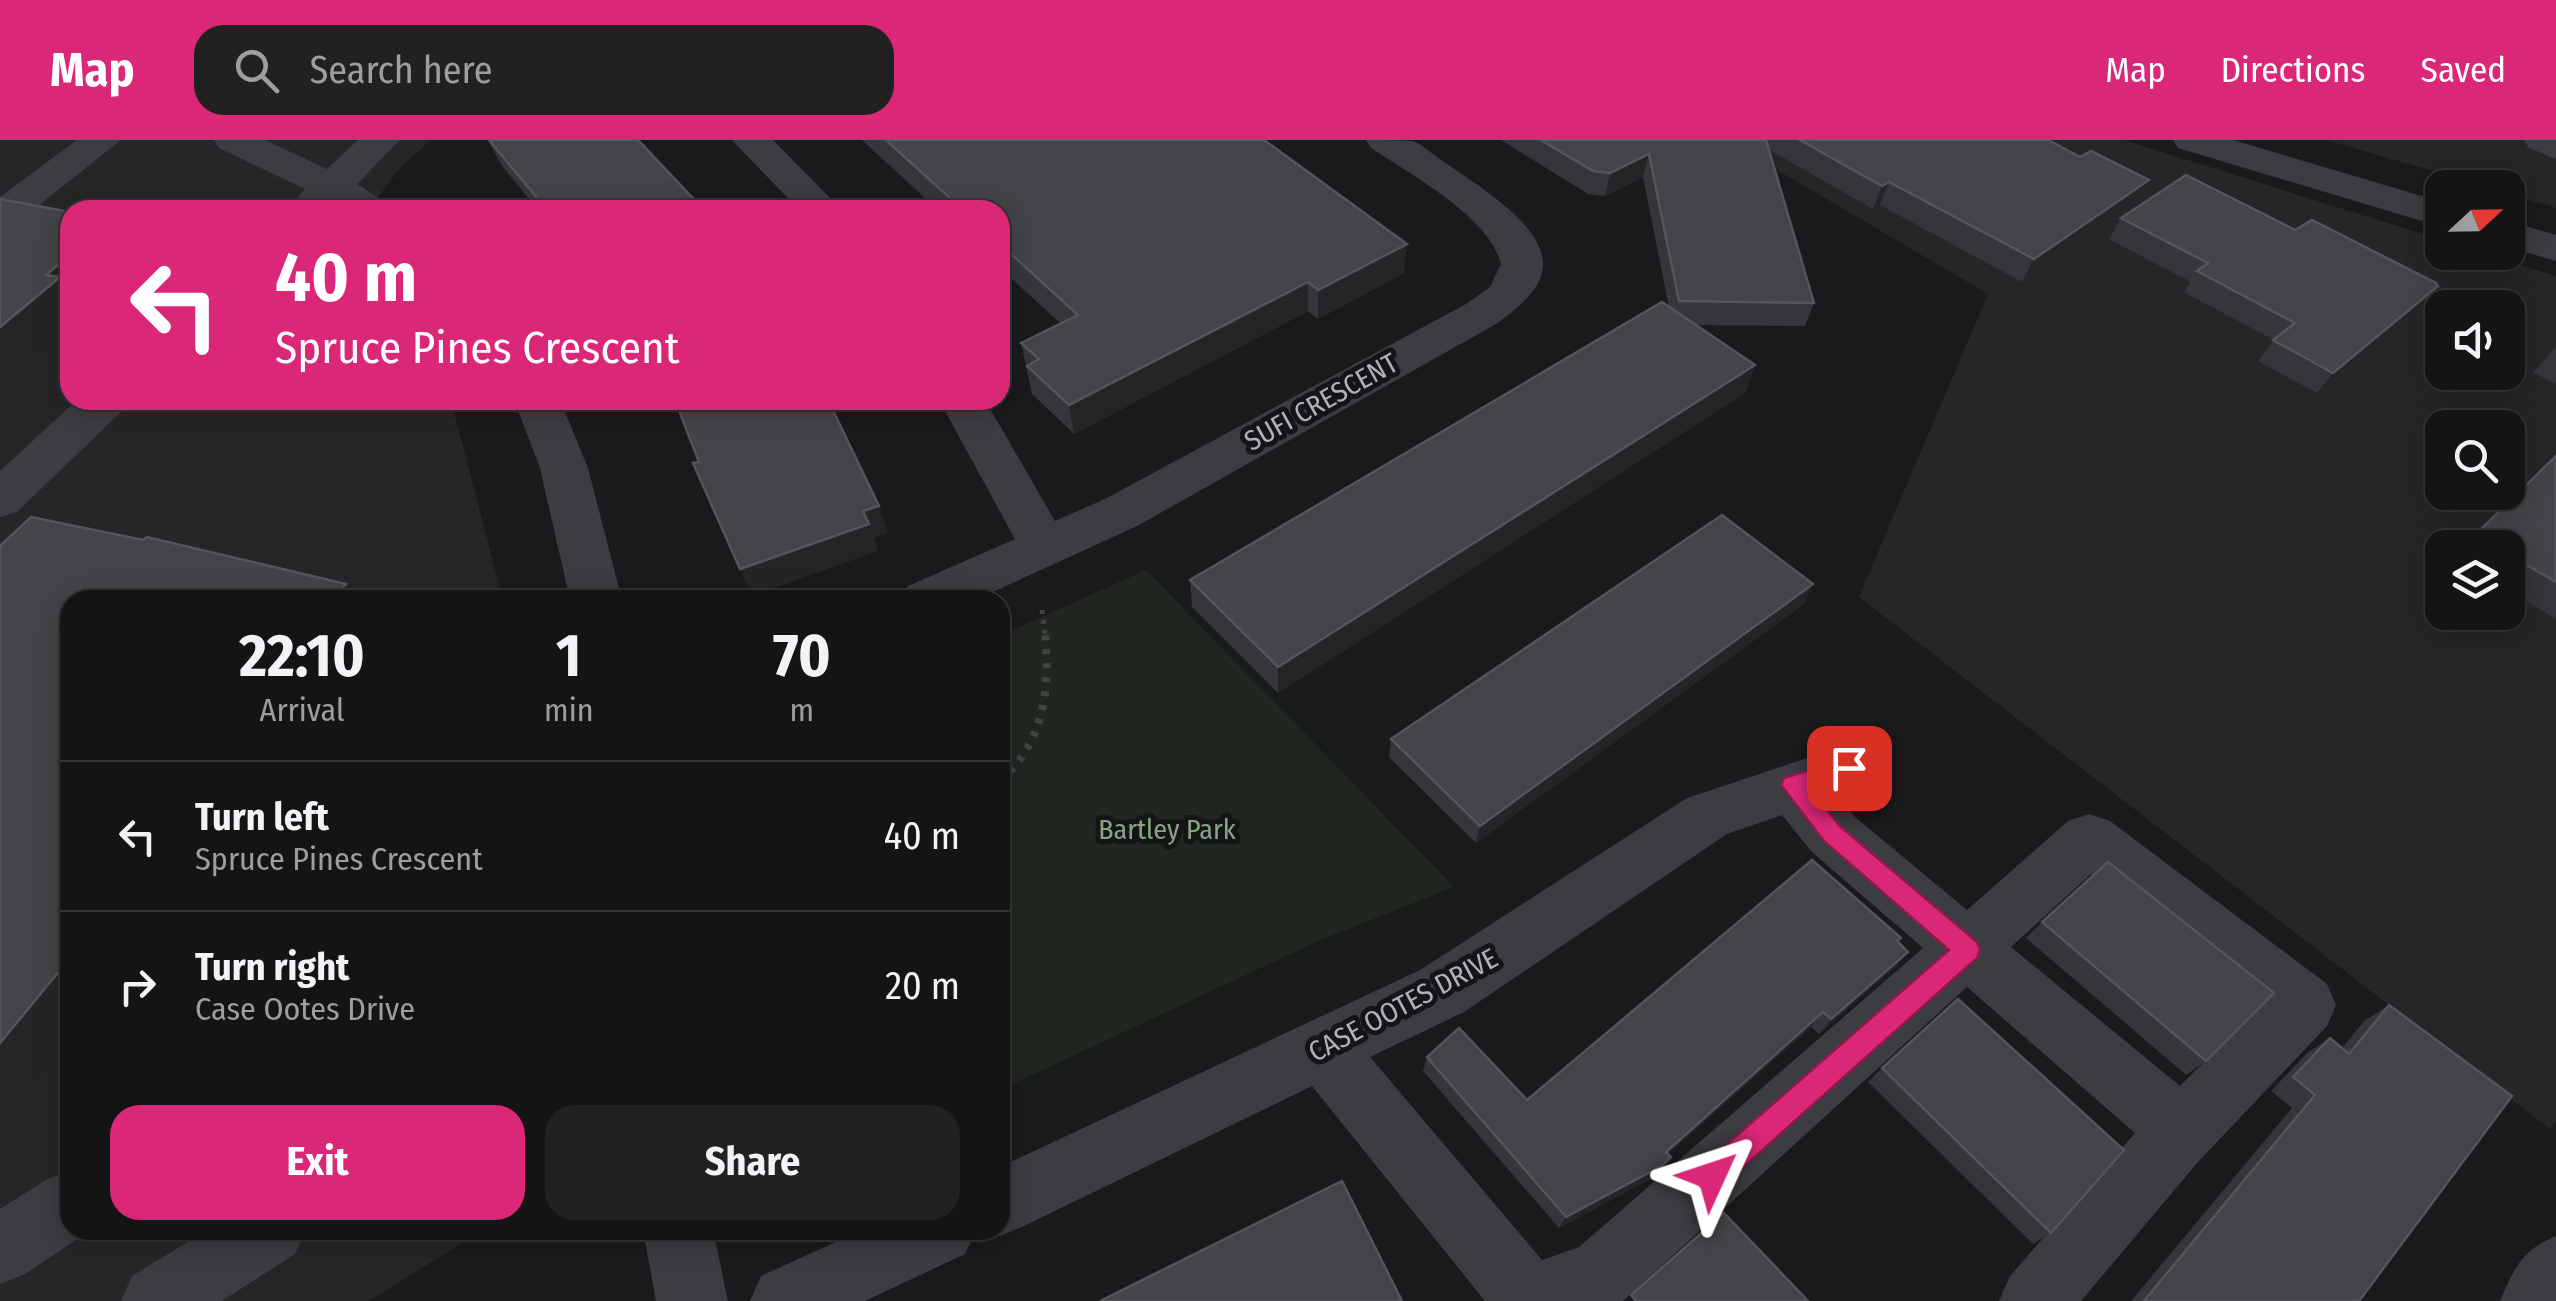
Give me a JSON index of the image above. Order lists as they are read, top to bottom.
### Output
{
  "streets": {
    "street": ["SUFI CRESCENT", "CASE OOTES DRIVE"]
  },
  "parks": ["Bartley Park"],
  "north": "right",
  "page": {
    "header": "Map",
    "search": "Search here",
    "nav": ["Map", "Directions", "Saved"],
    "turn": ["40 m", "Spruce Pines Crescent"],
    "eta": [
      "22:10",
      "Arrival",
      "1",
      "min",
      "70",
      "m"
    ],
    "list": [
      {
        "name": "Turn left",
        "note": "Spruce Pines Crescent",
        "value": "40 m"
      },
      {
        "name": "Turn right",
        "note": "Case Ootes Drive",
        "value": "20 m"
      }
    ],
    "buttons": ["Exit", "Share"]
  }
}
